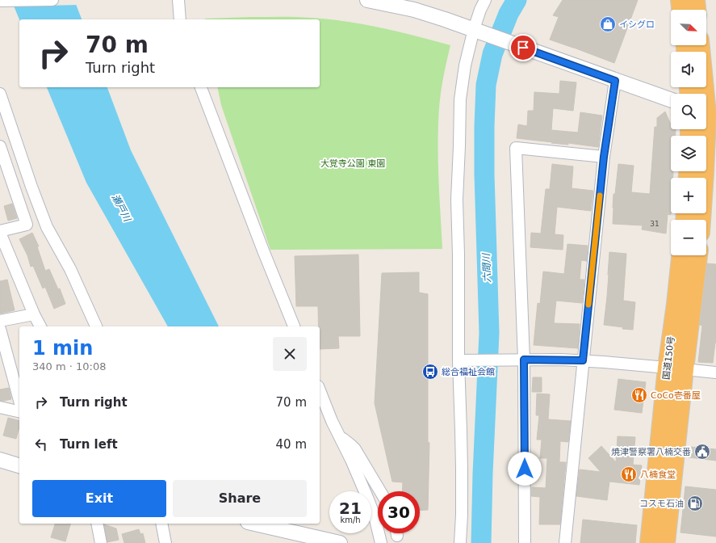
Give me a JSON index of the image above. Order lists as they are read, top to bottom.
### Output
{
  "streets": {
    "highway": ["国道150号"]
  },
  "water": ["瀬戸川", "六間川"],
  "parks": ["大覚寺公園 東園"],
  "places": {
    "shop": ["イシグロ"],
    "bus stop": ["総合福祉会館"],
    "restaurant": ["CoCo壱番屋", "八楠食堂"],
    "public building": ["焼津警察署八楠交番"],
    "fuel station": ["コスモ石油"]
  },
  "house_numbers": ["31"],
  "north": "bottom right",
  "page": {
    "map_buttons": ["+", "−"],
    "turn": ["70 m", "Turn right"],
    "heading": ["1 min", "340 m · 10:08"],
    "list": [
      {
        "name": "Turn right",
        "value": "70 m"
      },
      {
        "name": "Turn left",
        "value": "40 m"
      }
    ],
    "buttons": ["Exit", "Share"],
    "speed": "21 km/h",
    "limit": "30"
  }
}
